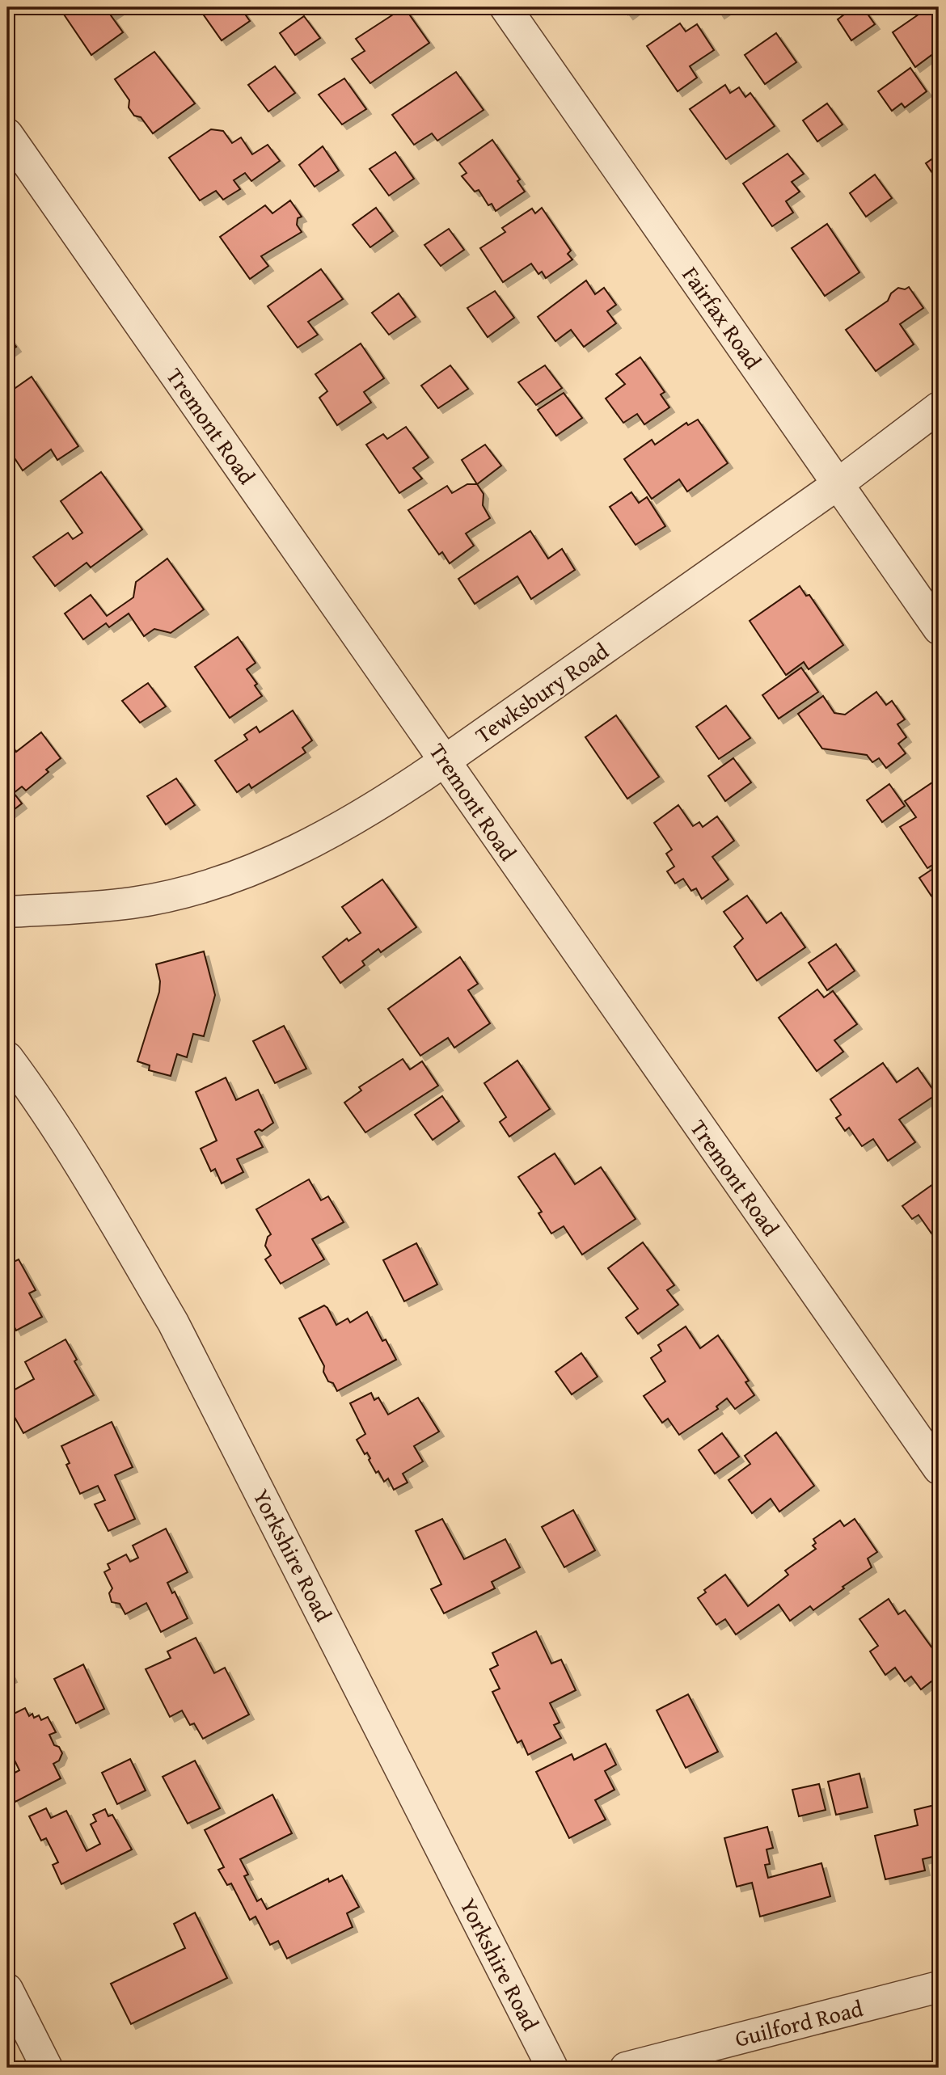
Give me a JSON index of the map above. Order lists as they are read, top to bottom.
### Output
{
  "streets": {
    "street": [
      "Fairfax Road",
      "Tremont Road",
      "Tewksbury Road",
      "Yorkshire Road",
      "Guilford Road"
    ]
  },
  "crossings": [
    ["Fairfax Road", "Tewksbury Road"],
    ["Tremont Road", "Tewksbury Road"]
  ]
}
